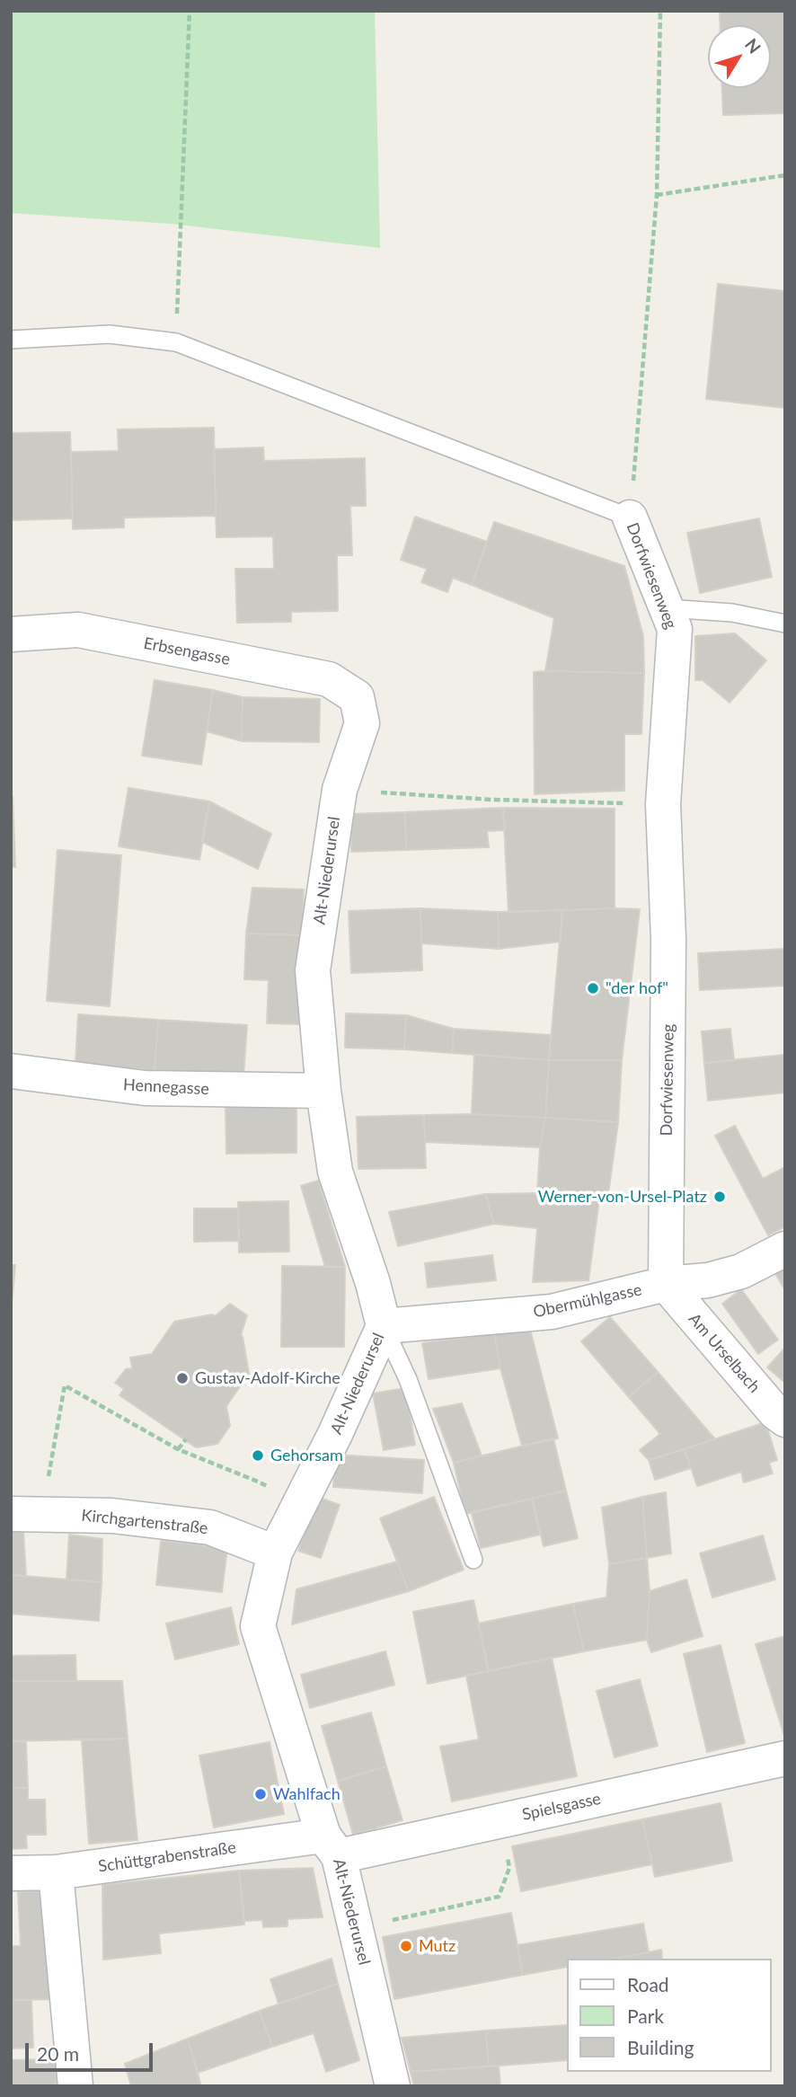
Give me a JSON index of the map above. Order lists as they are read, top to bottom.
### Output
{
  "streets": {
    "street": [
      "Dorfwiesenweg",
      "Erbsengasse",
      "Alt-Niederursel",
      "Hennegasse",
      "Obermühlgasse",
      "Am Urselbach",
      "Kirchgartenstraße",
      "Spielsgasse",
      "Schüttgrabenstraße"
    ]
  },
  "crossings": [
    ["Dorfwiesenweg", "Obermühlgasse"],
    ["Dorfwiesenweg", "Am Urselbach"],
    ["Erbsengasse", "Alt-Niederursel"],
    ["Alt-Niederursel", "Hennegasse"],
    ["Alt-Niederursel", "Obermühlgasse"],
    ["Alt-Niederursel", "Kirchgartenstraße"],
    ["Alt-Niederursel", "Spielsgasse"],
    ["Alt-Niederursel", "Schüttgrabenstraße"],
    ["Obermühlgasse", "Am Urselbach"],
    ["Spielsgasse", "Schüttgrabenstraße"]
  ],
  "places": [
    "\"der hof\"",
    "Werner-von-Ursel-Platz",
    "Gustav-Adolf-Kirche",
    "Gehorsam",
    "Wahlfach",
    "Mutz"
  ],
  "legend": ["Road", "Park", "Building"],
  "scale_bar": "20 m",
  "north": "top right"
}
